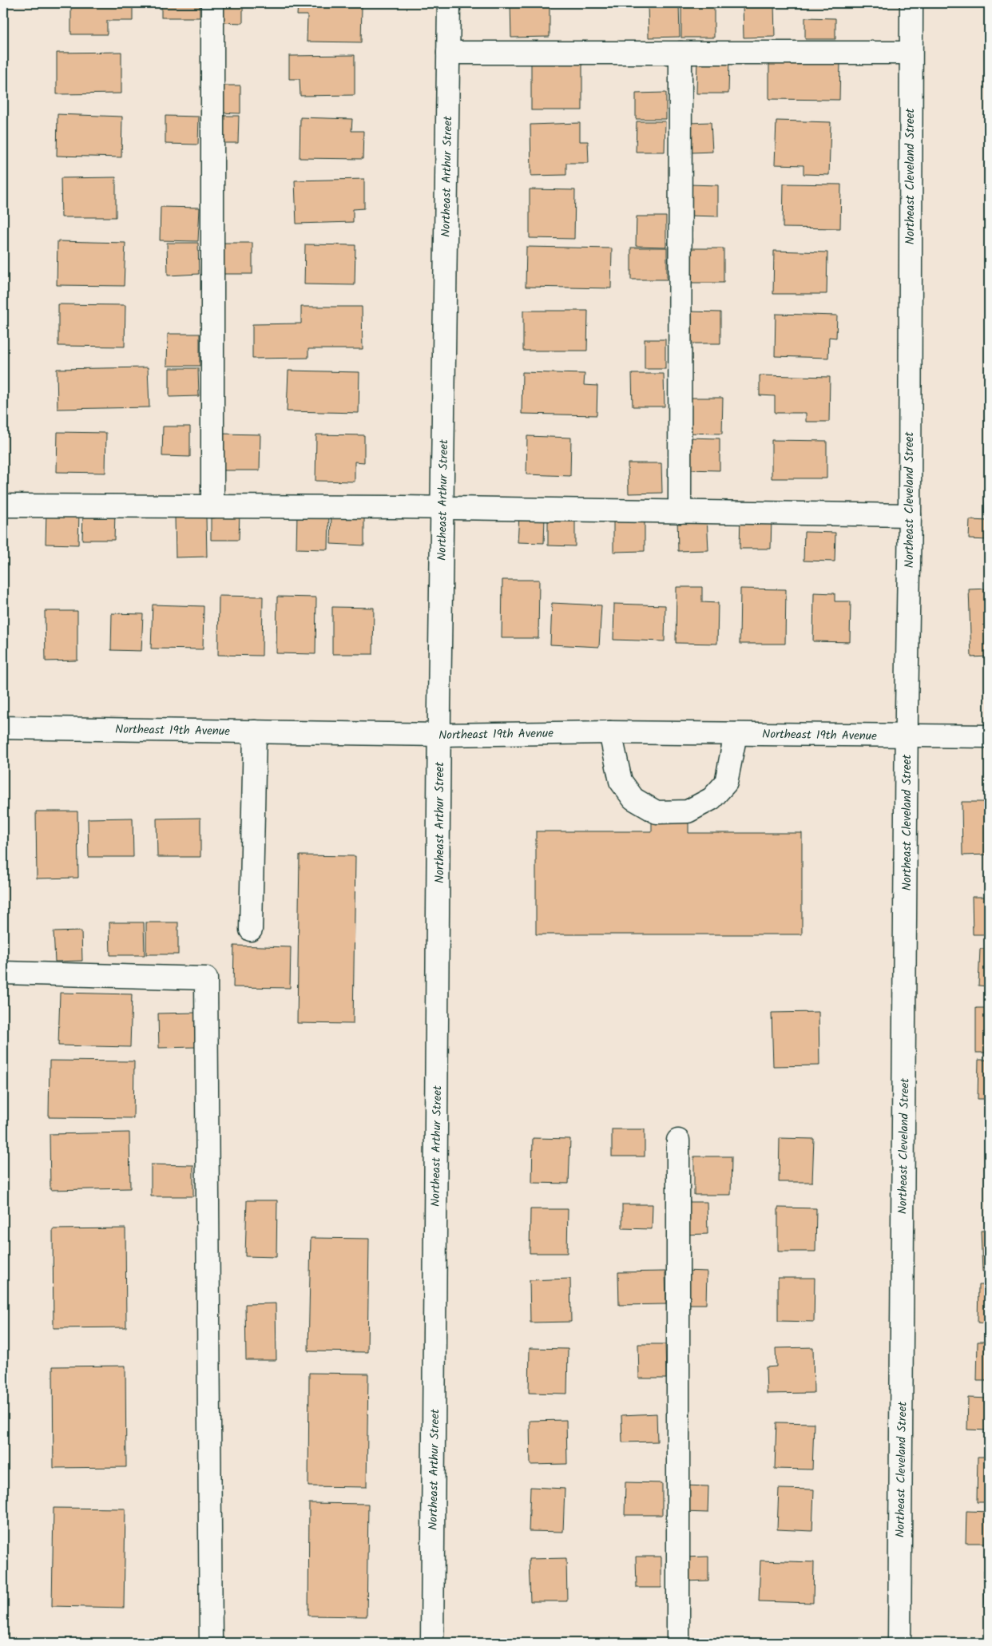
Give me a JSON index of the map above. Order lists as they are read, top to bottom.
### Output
{
  "streets": {
    "street": ["Northeast Arthur Street", "Northeast Cleveland Street", "Northeast 19th Avenue"]
  },
  "crossings": [
    ["Northeast Arthur Street", "Northeast 19th Avenue"],
    ["Northeast Cleveland Street", "Northeast 19th Avenue"]
  ]
}
